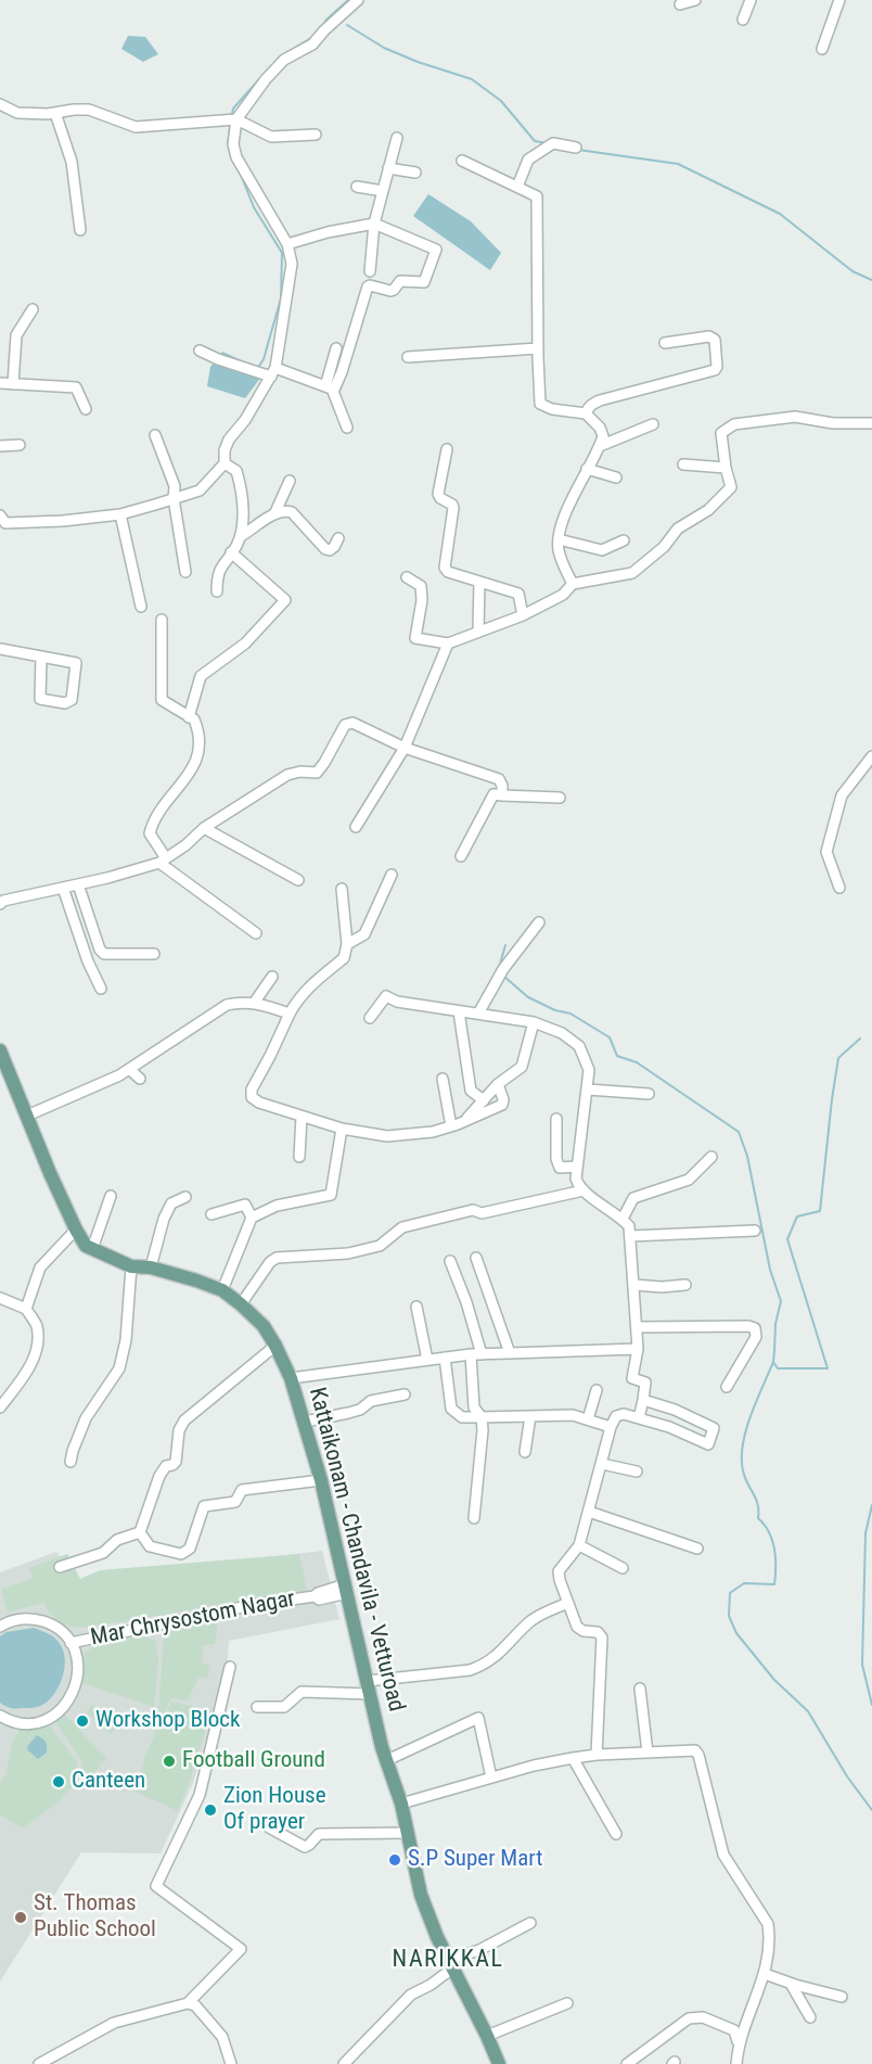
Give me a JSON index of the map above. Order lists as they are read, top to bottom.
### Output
{
  "streets": {
    "main road": ["Kattaikonam - Chandavila - Vetturoad"],
    "street": ["Mar Chrysostom Nagar"]
  },
  "crossings": [
    ["Kattaikonam - Chandavila - Vetturoad", "Mar Chrysostom Nagar"]
  ],
  "districts": ["NARIKKAL"],
  "places": [
    "Workshop Block",
    "Football Ground",
    "Canteen",
    "Zion House Of prayer",
    "S.P Super Mart",
    "St. Thomas Public School"
  ]
}
